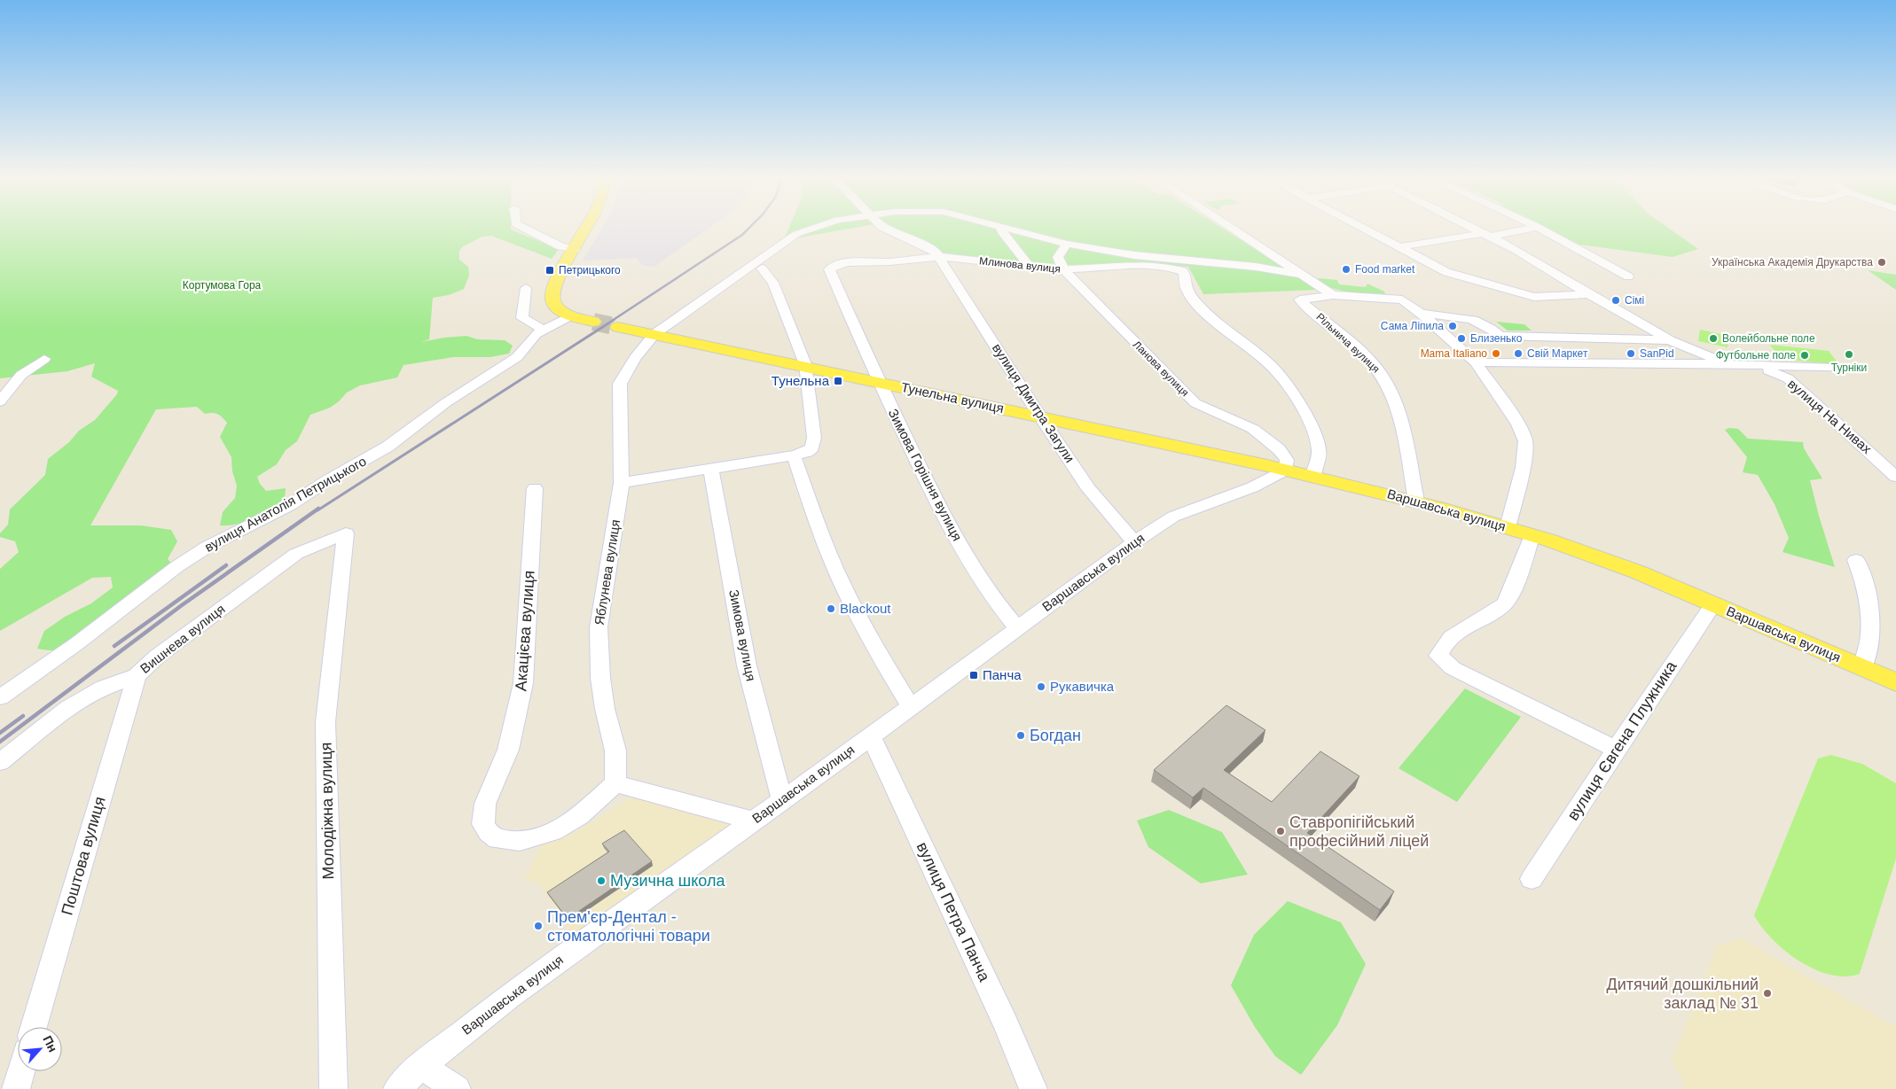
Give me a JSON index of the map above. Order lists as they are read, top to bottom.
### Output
{
  "streets": {
    "main road": ["Тунельна вулиця", "Варшавська вулиця"],
    "street": [
      "Млинова вулиця",
      "Рільнича вулиця",
      "Ланова вулиця",
      "вулиця Дмитра Загули",
      "вулиця На Нивах",
      "Зимова Горішня вулиця",
      "вулиця Анатолія Петрицького",
      "Яблунева вулиця",
      "Акацієва вулиця",
      "Зимова вулиця",
      "Вишнева вулиця",
      "вулиця Євгена Плужника",
      "Молодіжна вулиця",
      "Поштова вулиця",
      "вулиця Петра Панча"
    ]
  },
  "crossings": [
    ["Млинова вулиця", "Ланова вулиця"],
    ["Млинова вулиця", "вулиця Дмитра Загули"],
    ["Млинова вулиця", "Зимова Горішня вулиця"],
    ["Рільнича вулиця", "Варшавська вулиця"],
    ["Ланова вулиця", "Тунельна вулиця"],
    ["Ланова вулиця", "Варшавська вулиця"],
    ["Тунельна вулиця", "вулиця Дмитра Загули"],
    ["Тунельна вулиця", "Зимова Горішня вулиця"],
    ["Тунельна вулиця", "Варшавська вулиця"],
    ["Тунельна вулиця", "Яблунева вулиця"],
    ["вулиця Дмитра Загули", "Варшавська вулиця"],
    ["Зимова Горішня вулиця", "Варшавська вулиця"],
    ["Варшавська вулиця", "Зимова вулиця"],
    ["Варшавська вулиця", "вулиця Євгена Плужника"],
    ["Варшавська вулиця", "вулиця Петра Панча"],
    ["Яблунева вулиця", "Акацієва вулиця"],
    ["Вишнева вулиця", "Молодіжна вулиця"],
    ["Вишнева вулиця", "Поштова вулиця"]
  ],
  "parks": ["Кортумова Гора"],
  "places": {
    "other": [
      "Українська Академія Друкарства",
      "Food market",
      "Сімі",
      "Сама Ліпила",
      "Близенько",
      "Волейбольне поле",
      "Mama Italiano",
      "Свій Маркет",
      "SanPid",
      "Турніки",
      "Футбольне поле",
      "Blackout",
      "Рукавичка",
      "Богдан",
      "Ставропігійський професійний ліцей",
      "Музична школа",
      "Прем'єр-Дентал - стоматологічні товари",
      "Дитячий дошкільний заклад № 31"
    ],
    "transit": ["Петрицького", "Тунельна", "Панча"]
  },
  "north": "top right"
}
